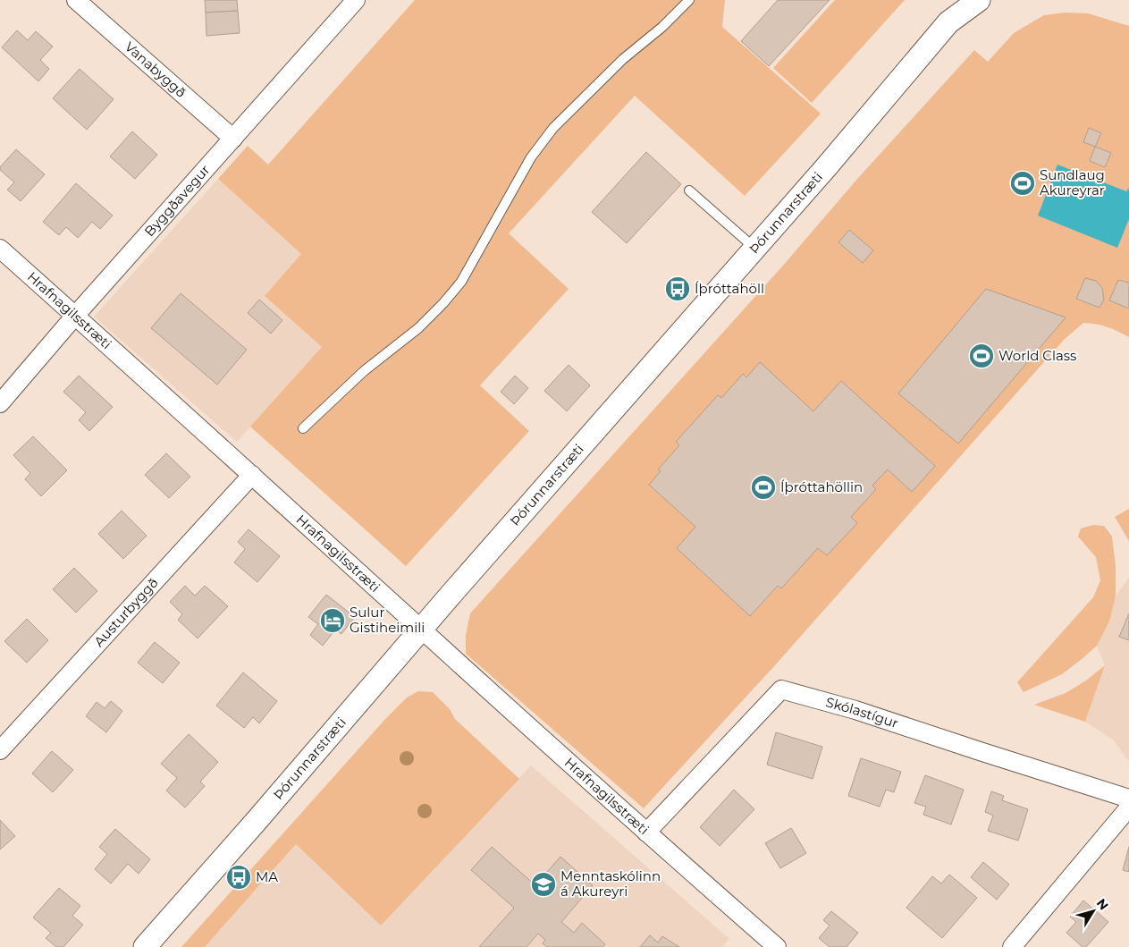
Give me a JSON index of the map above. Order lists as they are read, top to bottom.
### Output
{
  "streets": {
    "street": [
      "Vanabyggð",
      "Byggðavegur",
      "Þórunnarstræti",
      "Hrafnagilsstræti",
      "Austurbyggð",
      "Skólastígur"
    ]
  },
  "crossings": [
    ["Vanabyggð", "Byggðavegur"],
    ["Byggðavegur", "Hrafnagilsstræti"],
    ["Þórunnarstræti", "Hrafnagilsstræti"],
    ["Hrafnagilsstræti", "Austurbyggð"],
    ["Hrafnagilsstræti", "Skólastígur"]
  ],
  "places": {
    "sports": ["Sundlaug Akureyrar", "World Class", "Íþróttahöllin"],
    "bus stop": ["Íþróttahöll", "MA"],
    "hotel": ["Sulur Gistiheimili"],
    "school or university": ["Menntaskólinn á Akureyri"]
  },
  "north": "top right"
}
